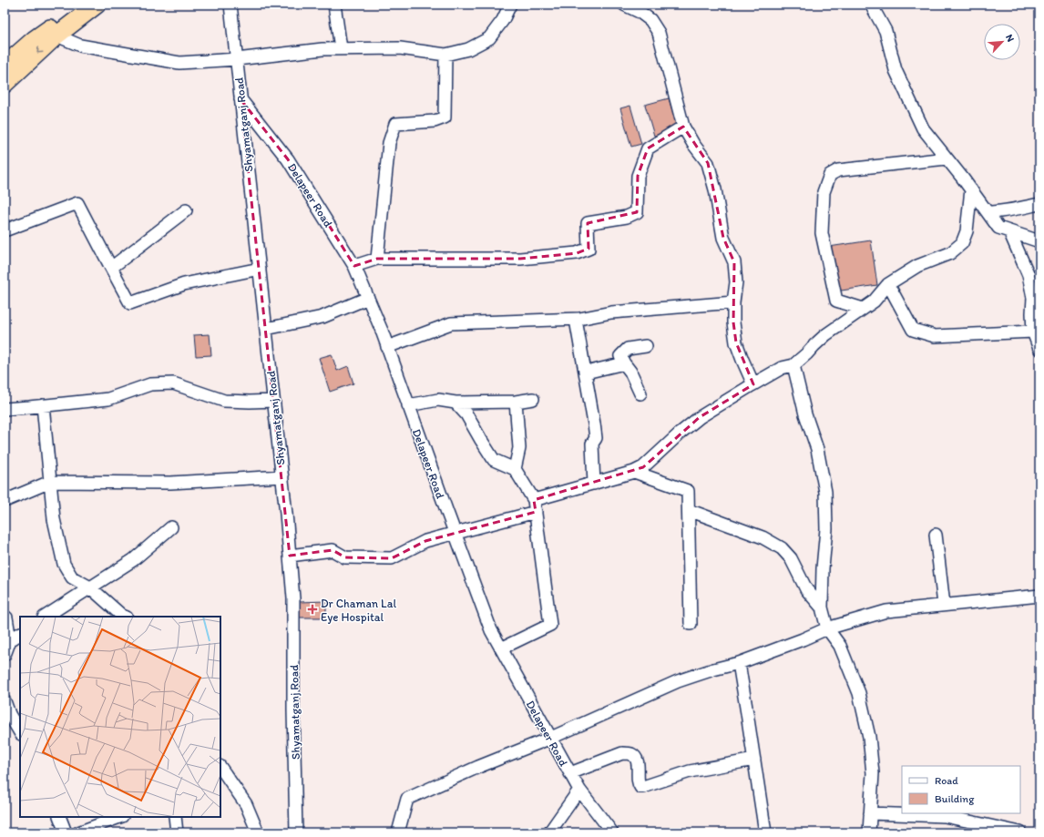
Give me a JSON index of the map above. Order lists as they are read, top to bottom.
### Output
{
  "streets": {
    "street": ["Shyamatganj Road", "Delapeer Road"]
  },
  "crossings": [
    ["Shyamatganj Road", "Delapeer Road"]
  ],
  "places": {
    "health": ["Dr Chaman Lal Eye Hospital"]
  },
  "legend": ["Road", "Building"],
  "north": "top right"
}
